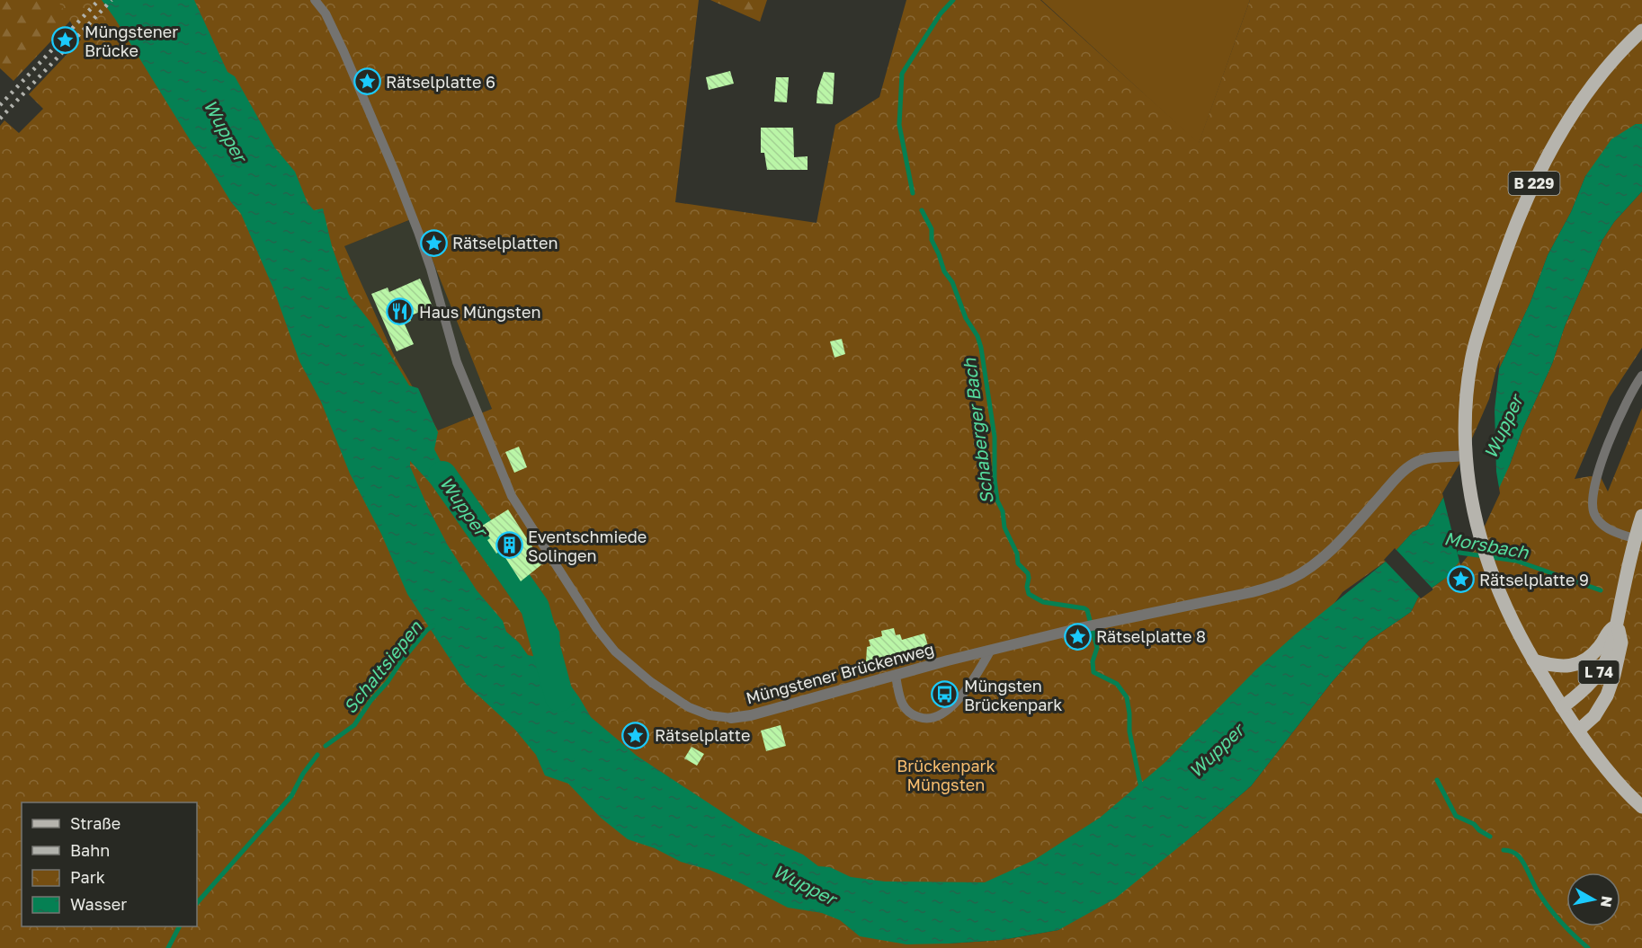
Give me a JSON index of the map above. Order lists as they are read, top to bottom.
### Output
{
  "streets": {
    "main road": ["B 229", "L 74"],
    "street": ["Müngstener Brückenweg"]
  },
  "crossings": [
    ["B 229", "L 74"],
    ["B 229", "Müngstener Brückenweg"]
  ],
  "water": [
    "Wupper",
    "Schaberger Bach",
    "Morsbach",
    "Schaltsiepen"
  ],
  "parks": ["Brückenpark Müngsten"],
  "places": {
    "place": [
      "Müngstener Brücke",
      "Rätselplatte 6",
      "Rätselplatten",
      "Rätselplatte 9",
      "Rätselplatte 8",
      "Rätselplatte"
    ],
    "restaurant": ["Haus Müngsten"],
    "building": ["Eventschmiede Solingen"],
    "bus stop": ["Müngsten Brückenpark"]
  },
  "legend": [
    "Straße",
    "Bahn",
    "Park",
    "Wasser"
  ],
  "north": "right"
}
